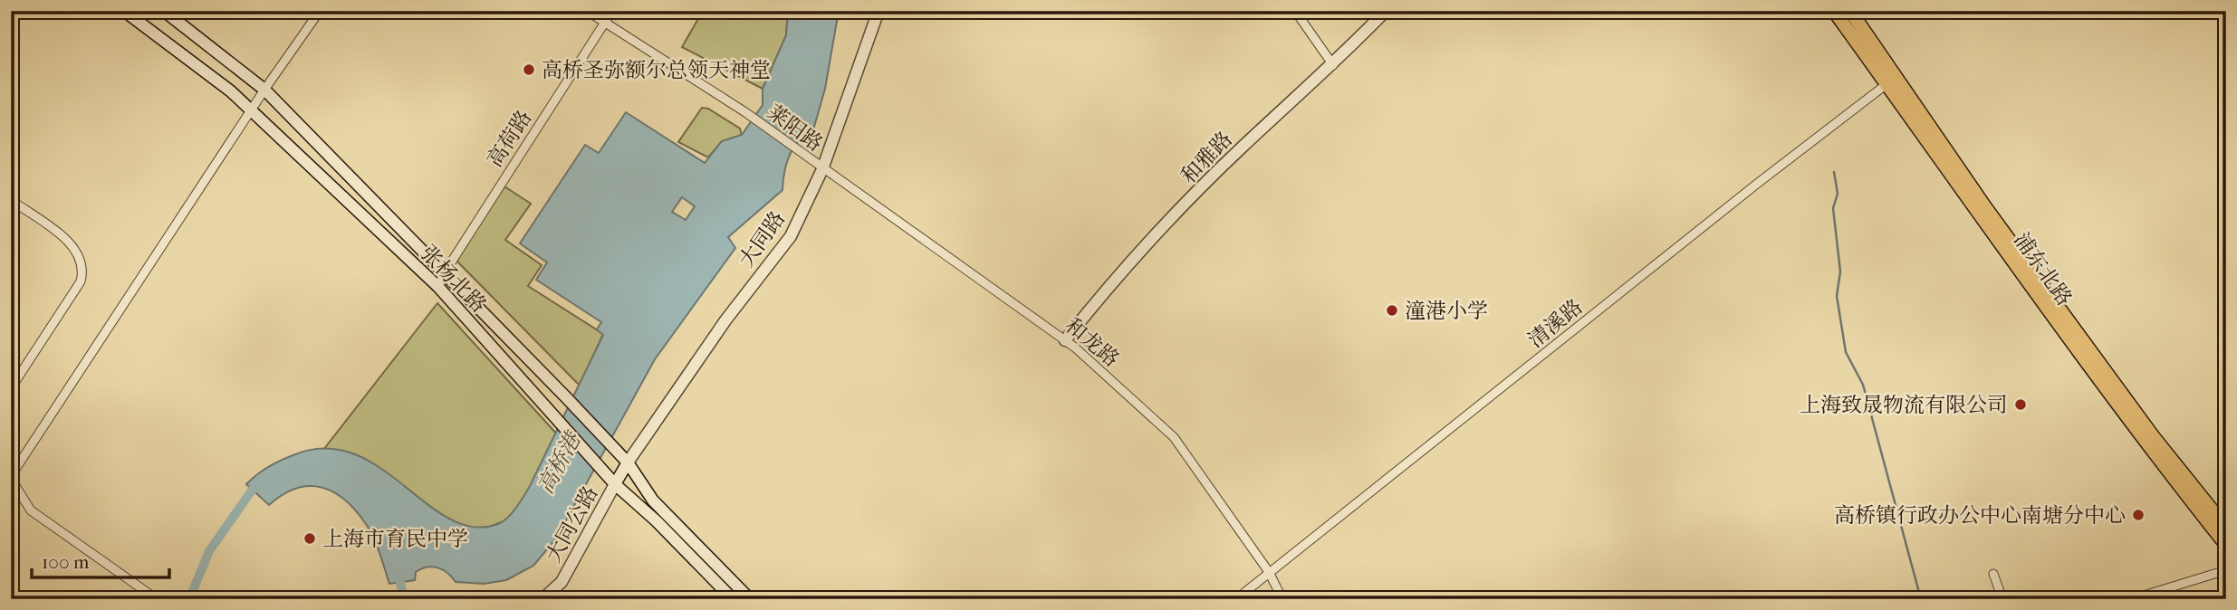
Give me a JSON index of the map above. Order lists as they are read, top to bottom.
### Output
{
  "streets": {
    "main road": [
      "和雅路",
      "大同路",
      "浦东北路",
      "张杨北路",
      "大同公路"
    ],
    "street": [
      "莱阳路",
      "高荷路",
      "清溪路",
      "和龙路"
    ]
  },
  "crossings": [
    ["莱阳路", "高荷路"],
    ["莱阳路", "大同路"],
    ["莱阳路", "和龙路"],
    ["高荷路", "张杨北路"],
    ["和雅路", "和龙路"],
    ["大同路", "张杨北路"],
    ["大同路", "和龙路"],
    ["大同路", "大同公路"],
    ["浦东北路", "清溪路"],
    ["张杨北路", "大同公路"],
    ["清溪路", "和龙路"]
  ],
  "water": ["高桥港"],
  "places": [
    "高桥圣弥额尔总领天神堂",
    "潼港小学",
    "上海致晟物流有限公司",
    "高桥镇行政办公中心南塘分中心",
    "上海市育民中学"
  ],
  "scale_bar": "100 m"
}
